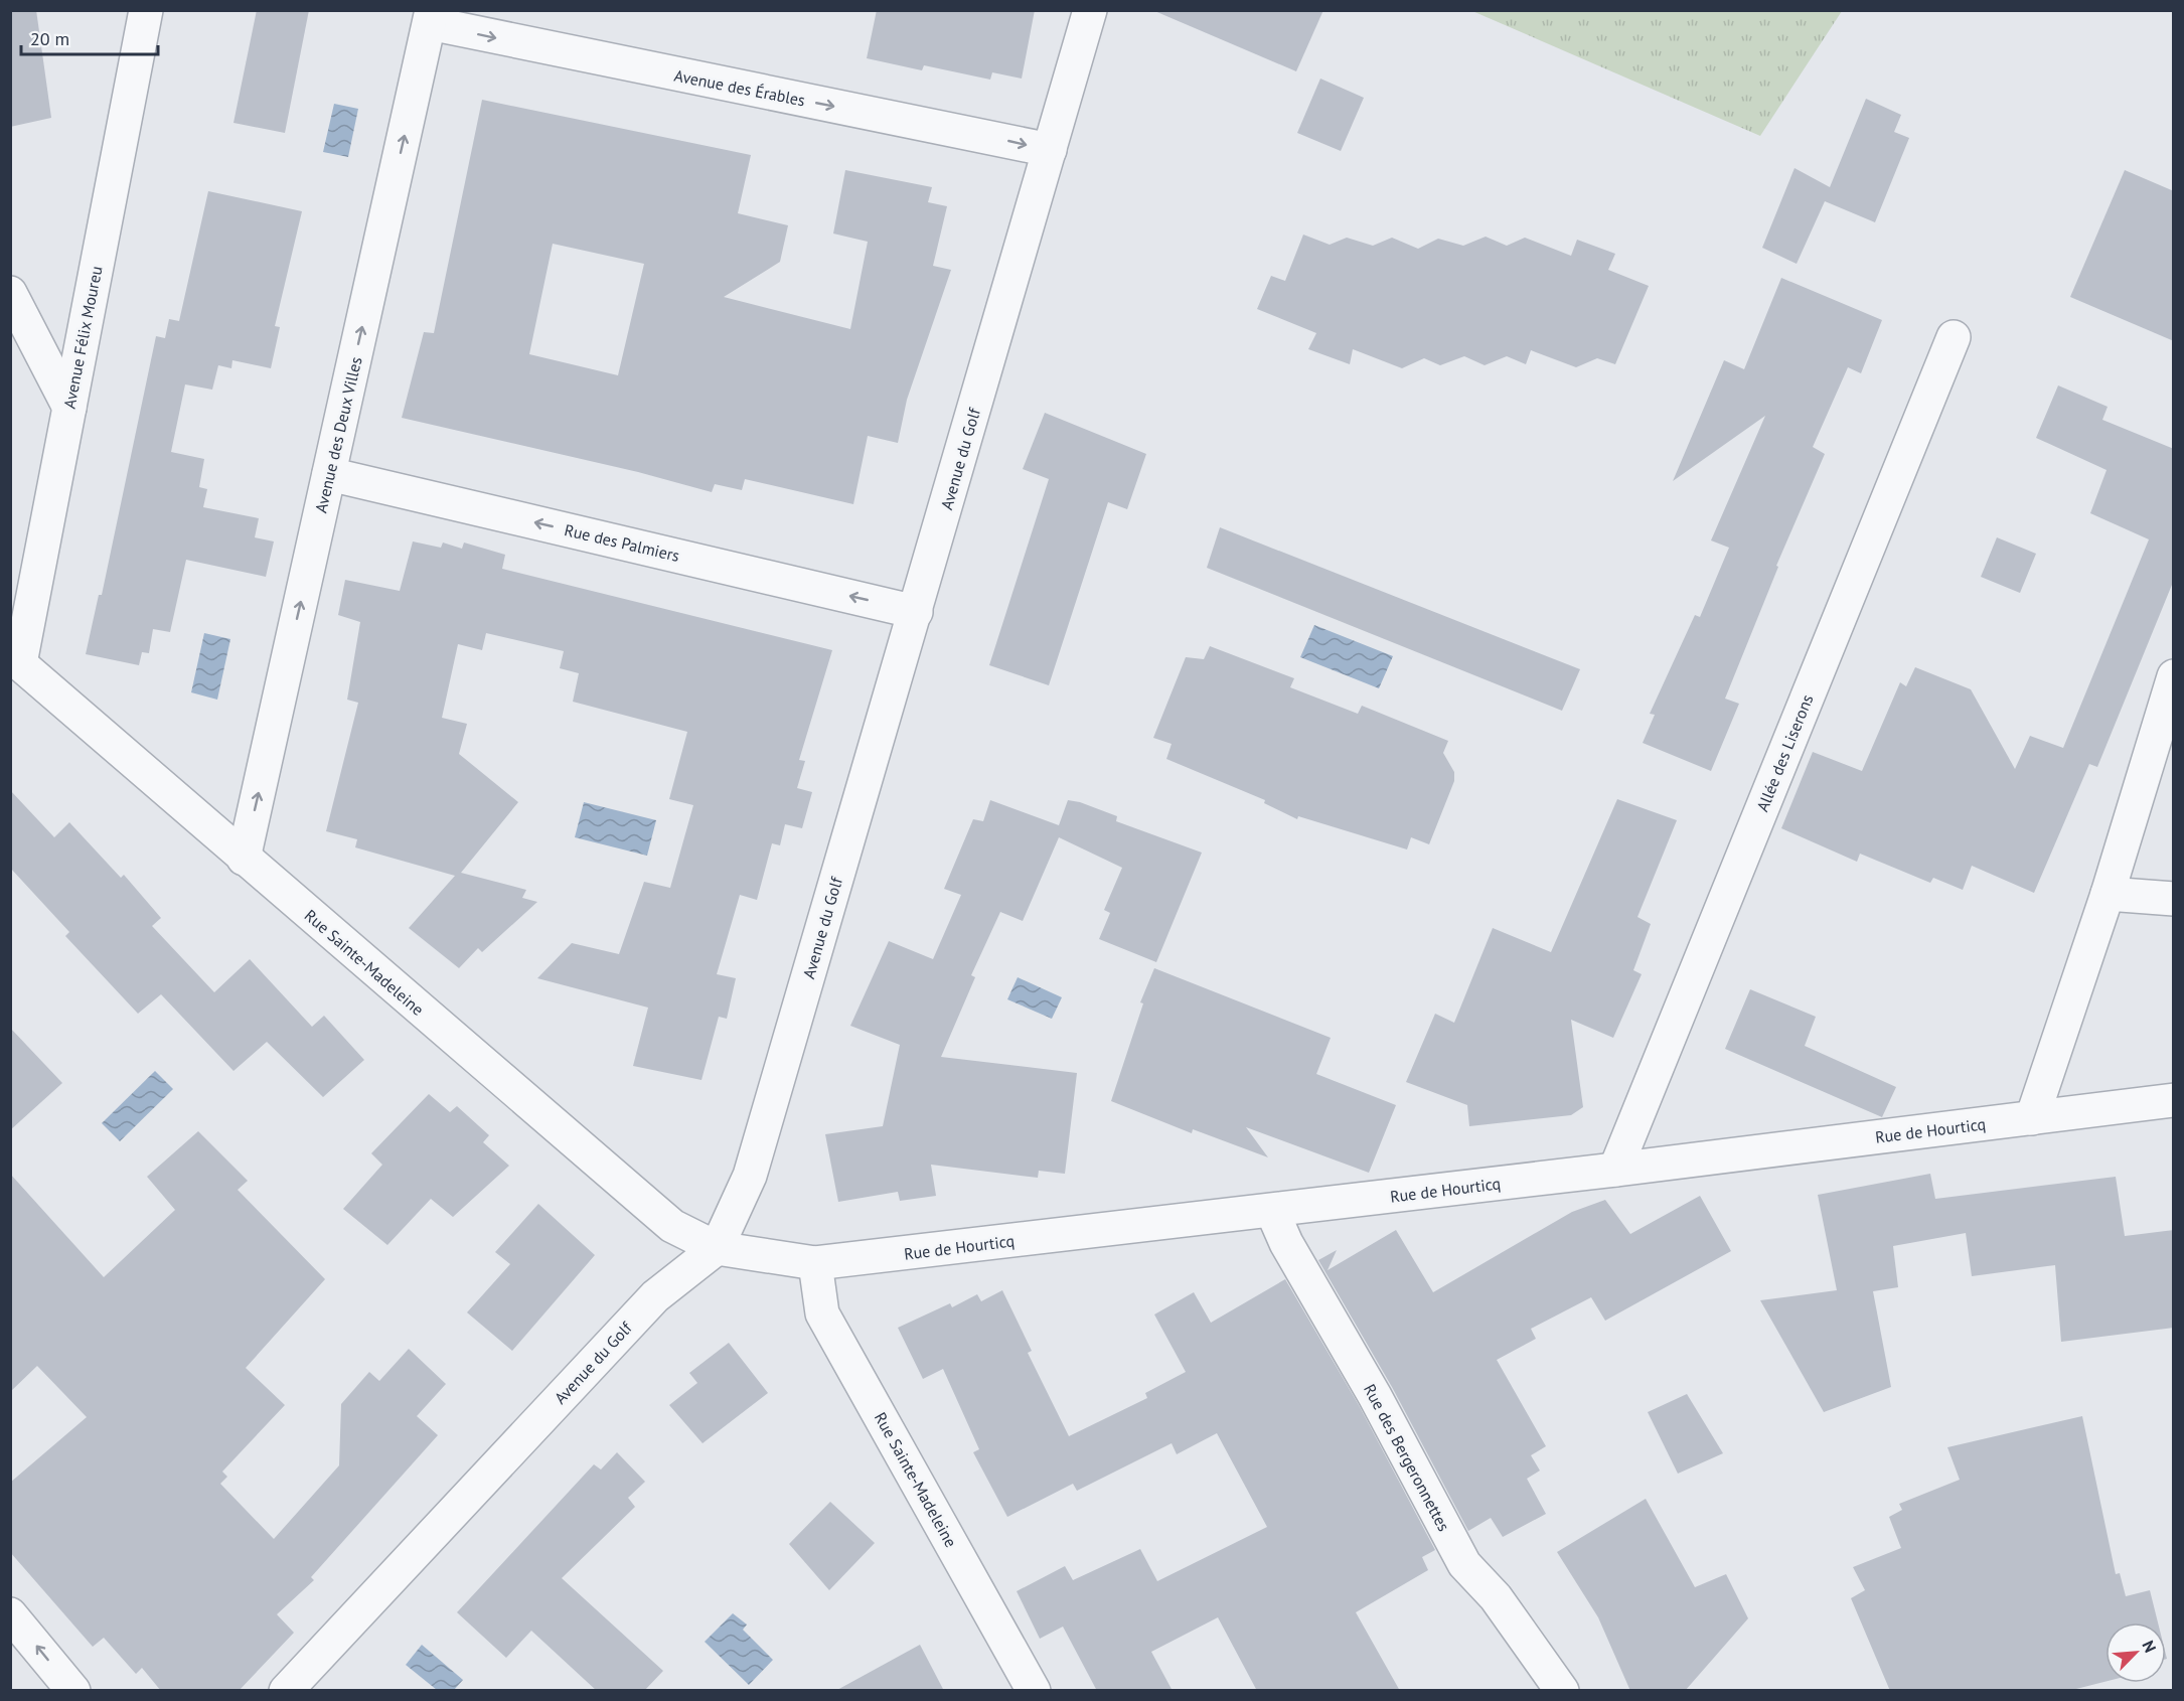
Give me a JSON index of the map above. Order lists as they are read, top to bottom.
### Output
{
  "streets": {
    "street": [
      "Avenue des Érables",
      "Avenue Félix Moureu",
      "Avenue des Deux Villes",
      "Avenue du Golf",
      "Rue des Palmiers",
      "Allée des Liserons",
      "Rue Sainte-Madeleine",
      "Rue de Hourticq",
      "Rue des Bergeronnettes"
    ]
  },
  "crossings": [
    ["Avenue des Érables", "Avenue des Deux Villes"],
    ["Avenue des Érables", "Avenue du Golf"],
    ["Avenue Félix Moureu", "Rue Sainte-Madeleine"],
    ["Avenue des Deux Villes", "Rue des Palmiers"],
    ["Avenue des Deux Villes", "Rue Sainte-Madeleine"],
    ["Avenue du Golf", "Rue des Palmiers"],
    ["Avenue du Golf", "Rue Sainte-Madeleine"],
    ["Avenue du Golf", "Rue de Hourticq"],
    ["Allée des Liserons", "Rue de Hourticq"],
    ["Rue Sainte-Madeleine", "Rue de Hourticq"],
    ["Rue de Hourticq", "Rue des Bergeronnettes"]
  ],
  "one_way": ["Avenue des Érables", "Avenue des Deux Villes", "Rue des Palmiers"],
  "scale_bar": "20 m",
  "north": "top right"
}
